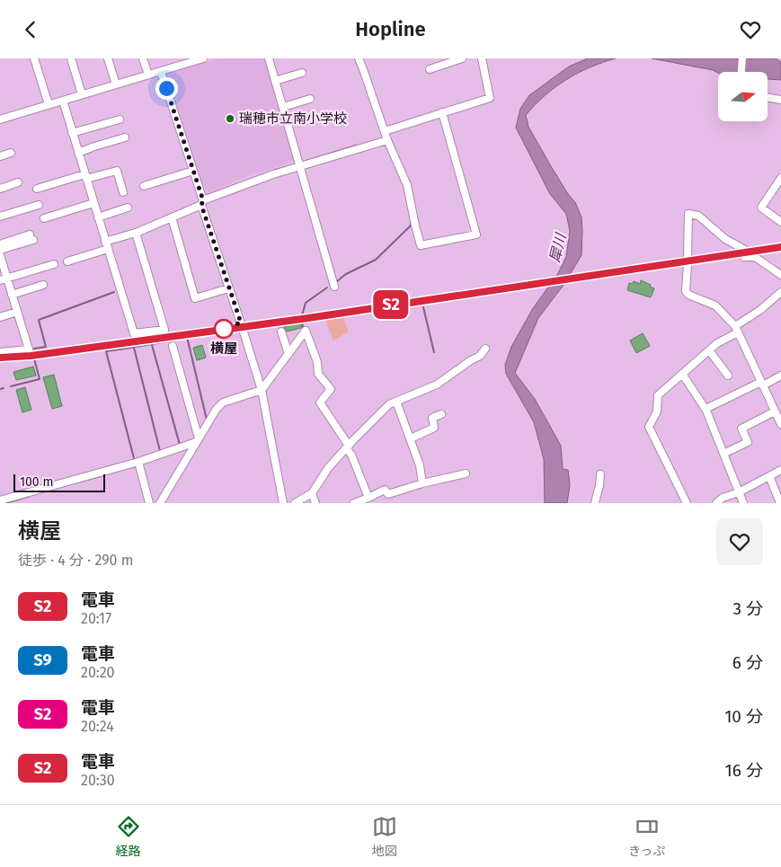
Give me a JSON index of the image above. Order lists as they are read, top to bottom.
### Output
{
  "water": ["犀川"],
  "places": ["瑞穂市立南小学校", "横屋"],
  "scale_bar": "100 m",
  "north": "right",
  "page": {
    "header": "Hopline",
    "on_map": "S2",
    "scale": "100 m",
    "heading": ["横屋", "徒歩 · 4 分 · 290 m"],
    "list": [
      {
        "mark": "S2",
        "name": "電車",
        "note": "20:17",
        "value": "3 分"
      },
      {
        "mark": "S9",
        "name": "電車",
        "note": "20:20",
        "value": "6 分"
      },
      {
        "mark": "S2",
        "name": "電車",
        "note": "20:24",
        "value": "10 分"
      },
      {
        "mark": "S2",
        "name": "電車",
        "note": "20:30",
        "value": "16 分"
      }
    ],
    "tabs": ["経路", "地図", "きっぷ"]
  }
}
